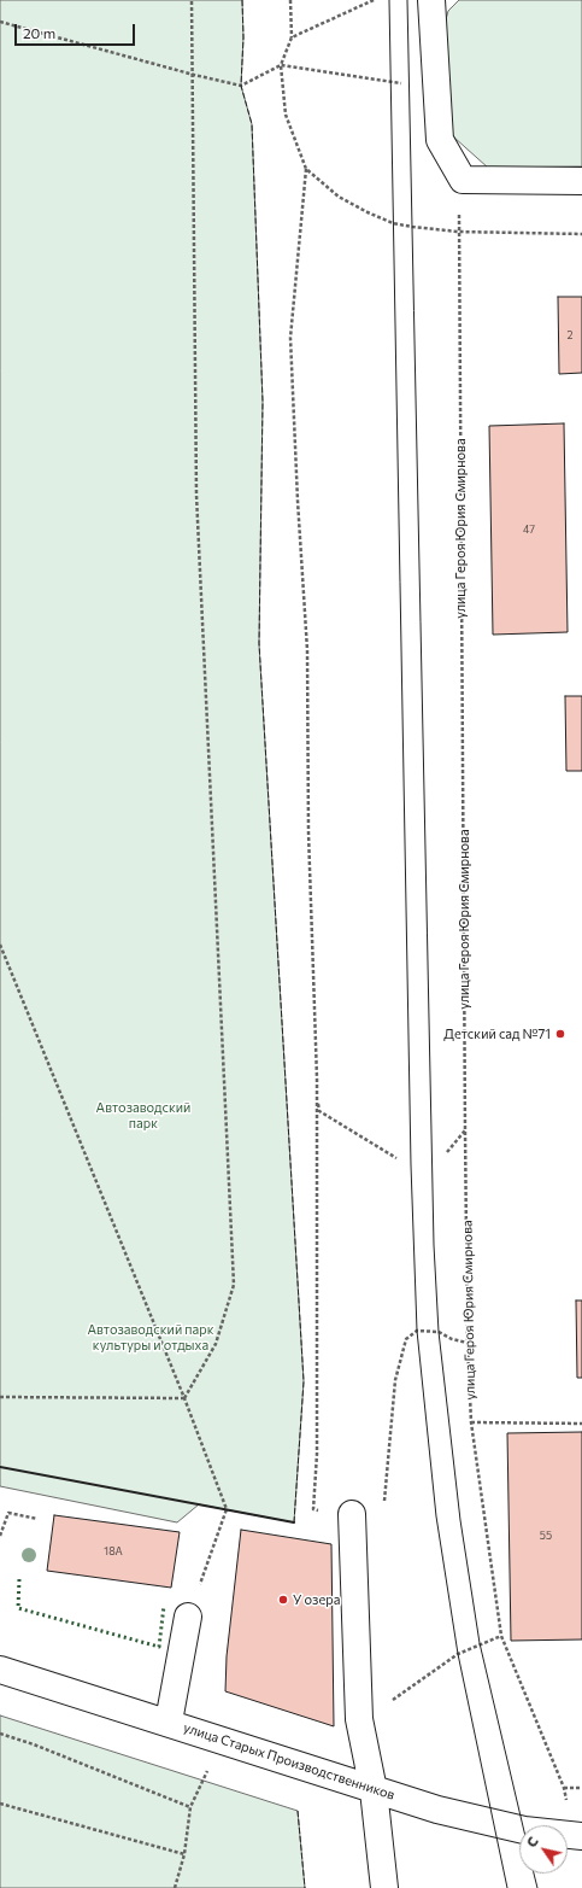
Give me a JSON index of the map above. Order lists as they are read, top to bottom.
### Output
{
  "streets": {
    "street": ["улица Старых Производственников"],
    "path": ["улица Героя Юрия Смирнова"]
  },
  "crossings": [
    ["улица Героя Юрия Смирнова", "улица Старых Производственников"]
  ],
  "parks": ["Автозаводский парк", "Автозаводский парк культуры и отдыха"],
  "places": ["Детский сад №71", "У озера"],
  "house_numbers": [
    "2",
    "47",
    "55",
    "18А"
  ],
  "scale_bar": "20 m",
  "north": "top left"
}
